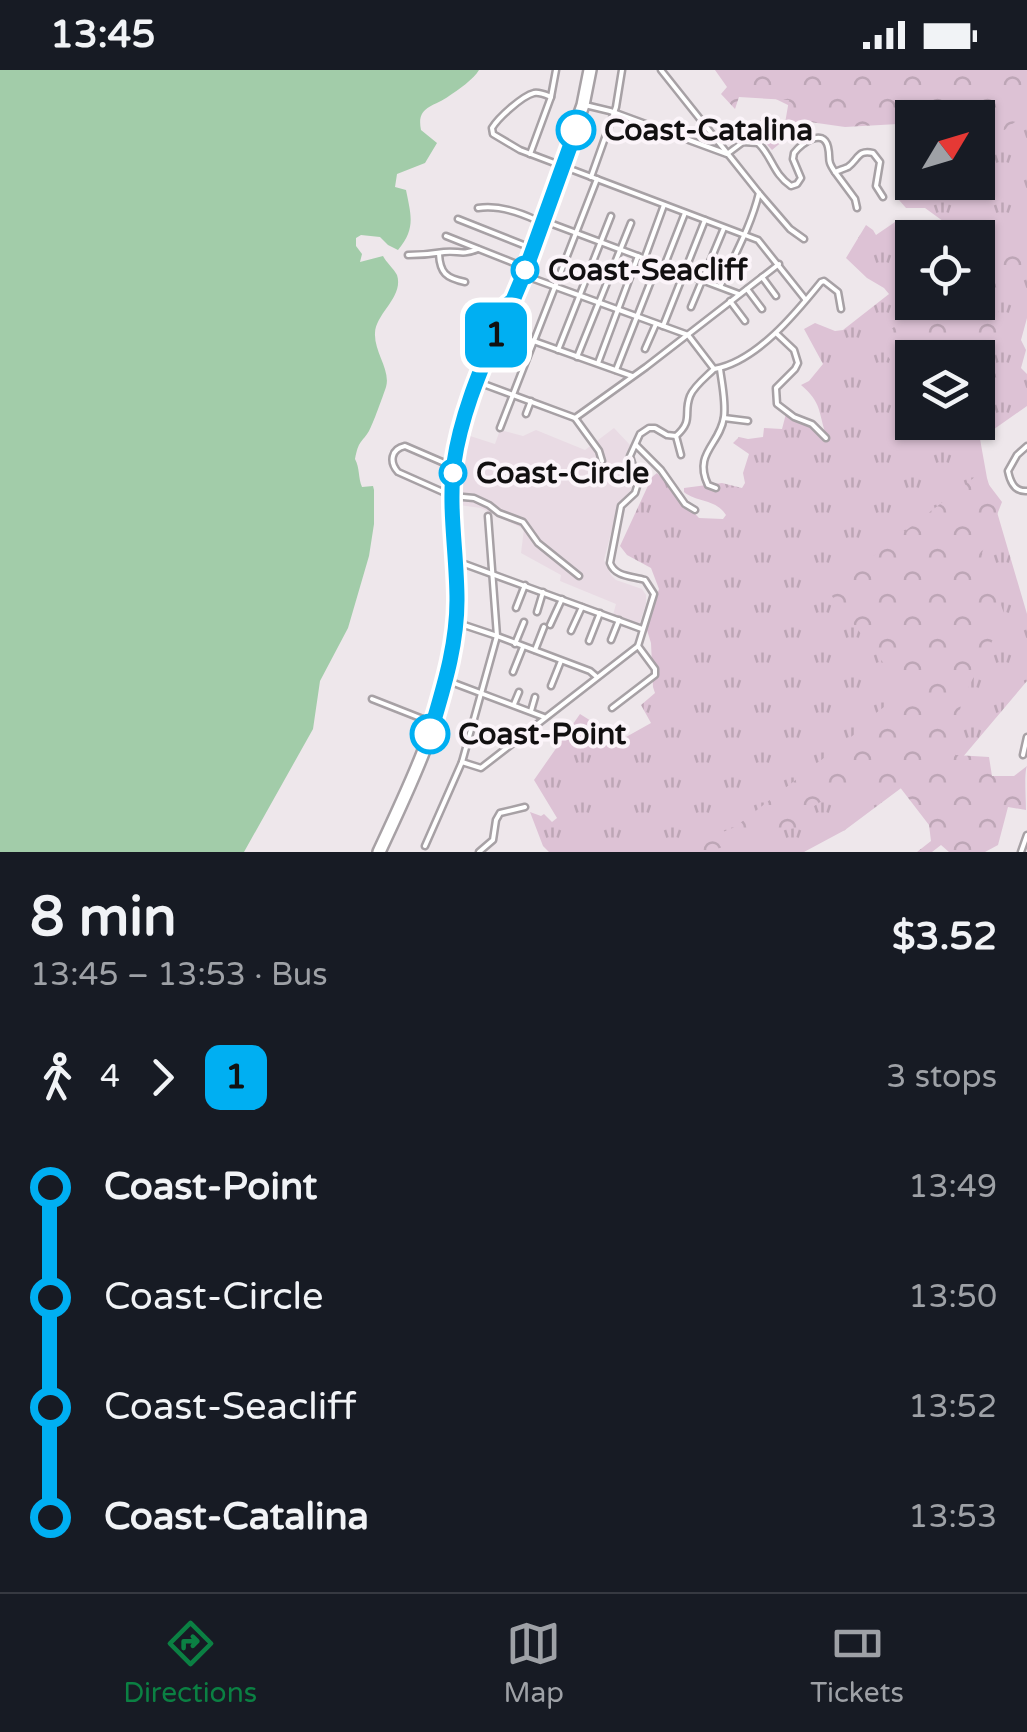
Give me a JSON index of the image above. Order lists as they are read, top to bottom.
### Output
{
  "places": [
    "Coast-Catalina",
    "Coast-Seacliff",
    "Coast-Circle",
    "Coast-Point"
  ],
  "lines": ["bus line 1"],
  "north": "top right",
  "page": {
    "status": "13:45",
    "on_map": "1",
    "heading": ["8 min", "13:45 – 13:53 · Bus", "$3.52"],
    "legs": ["4", "1", "3 stops"],
    "list": [
      {
        "name": "Coast-Point",
        "value": "13:49"
      },
      {
        "name": "Coast-Circle",
        "value": "13:50"
      },
      {
        "name": "Coast-Seacliff",
        "value": "13:52"
      },
      {
        "name": "Coast-Catalina",
        "value": "13:53"
      }
    ],
    "tabs": ["Directions", "Map", "Tickets"]
  }
}
